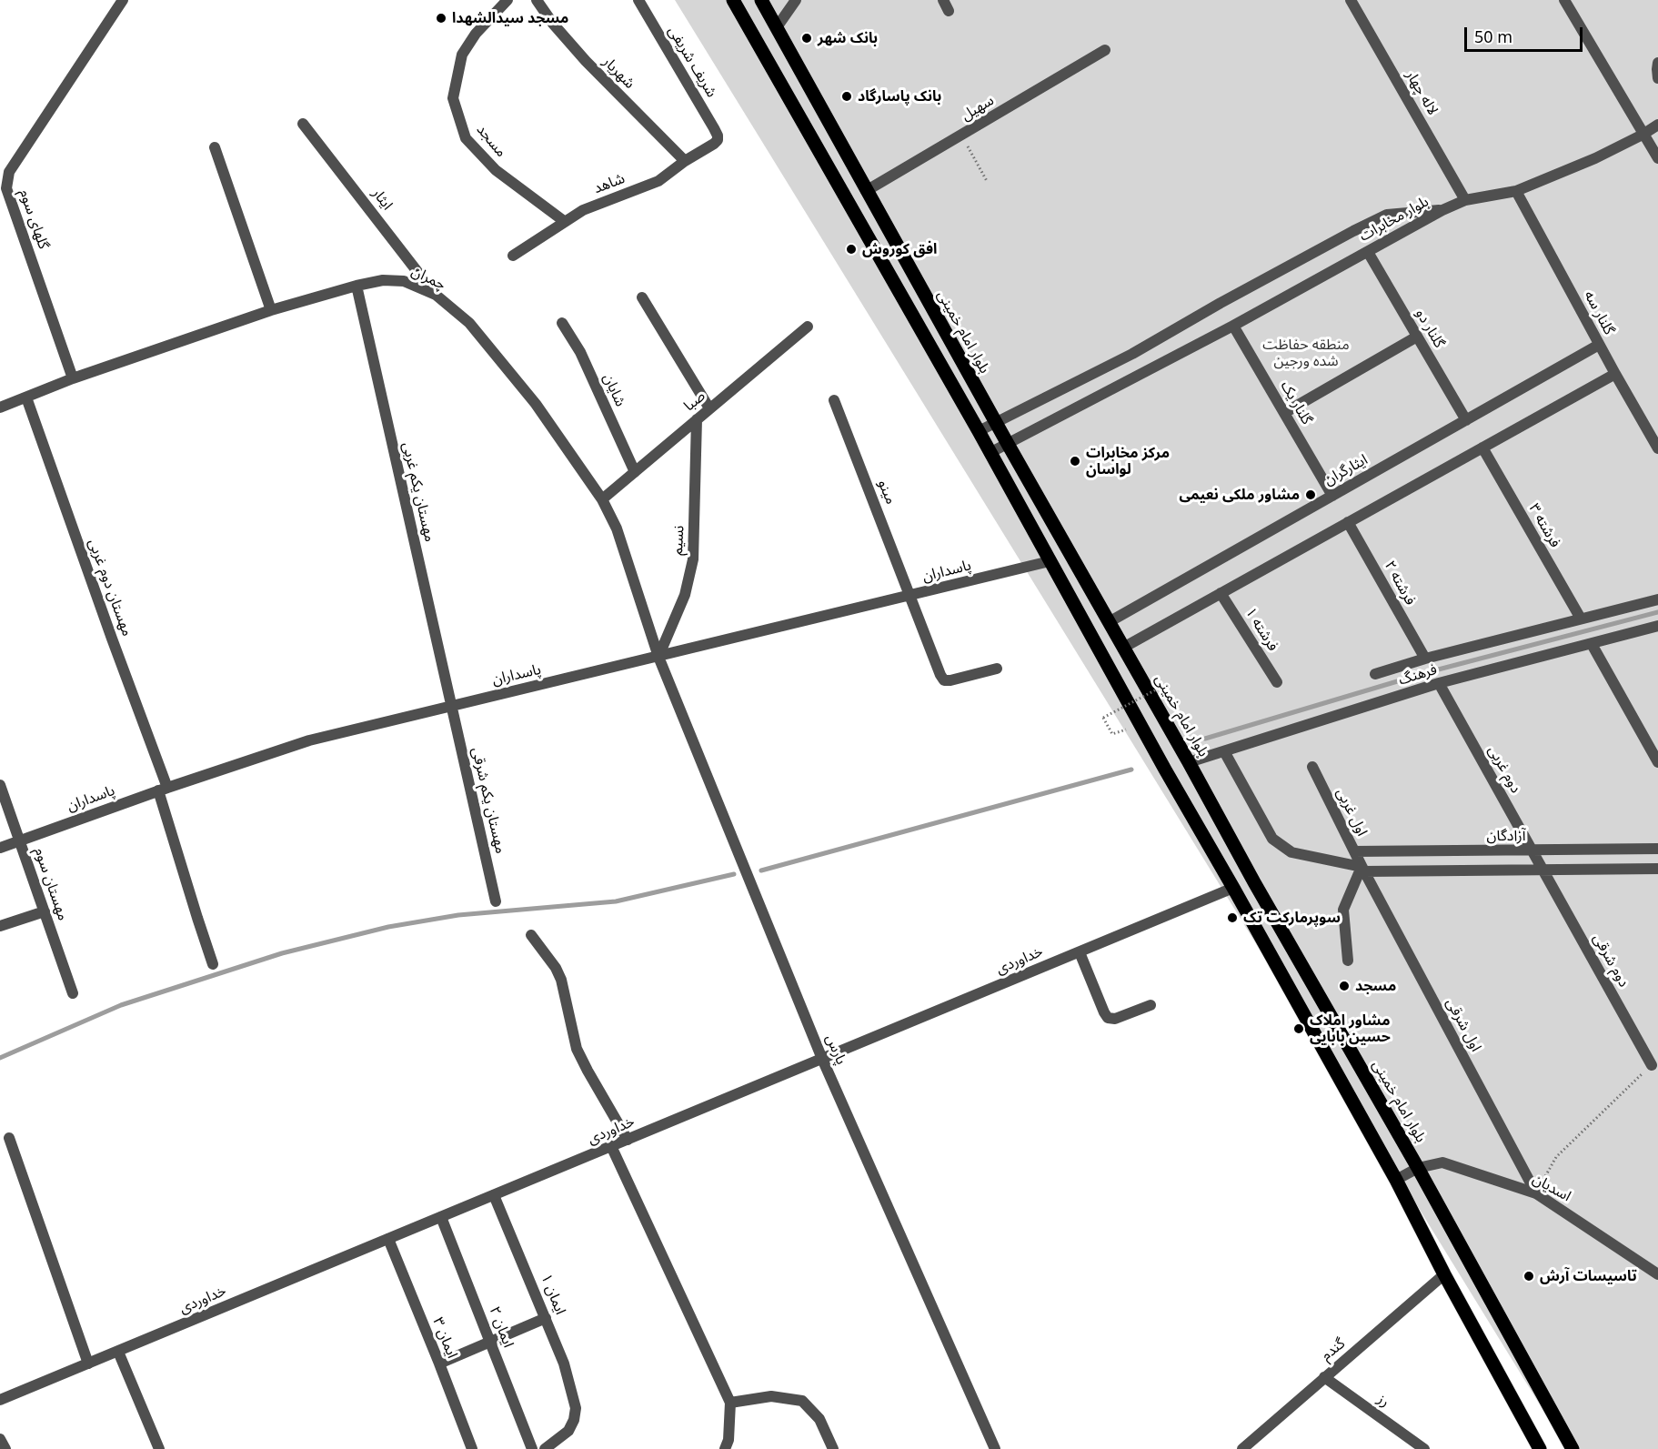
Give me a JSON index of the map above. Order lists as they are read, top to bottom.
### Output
{
  "streets": {
    "main road": ["بلوار امام خمینی"],
    "street": [
      "شریف شریفی",
      "شهریار",
      "لاله چهار",
      "سهیل",
      "مسجد",
      "شاهد",
      "ایثار",
      "گلهای سوم",
      "بلوار مخابرات",
      "چمران",
      "گلنار سه",
      "گلنار دو",
      "شایان",
      "صبا",
      "گلنار یک",
      "ایثارگران",
      "مهستان یکم غربی",
      "مینو",
      "فرشته ۳",
      "نسیم",
      "پاسداران",
      "فرشته ۲",
      "مهستان دوم غربی",
      "فرشته ۱",
      "فرهنگ",
      "دوم غربی",
      "مهستان یکم شرقی",
      "اول غربی",
      "آزادگان",
      "مهستان سوم",
      "خداوردی",
      "دوم شرقی",
      "اول شرقی",
      "پارس",
      "اسدیان",
      "ایمان ۱",
      "ایمان ۲",
      "ایمان ۳",
      "گندم",
      "رز"
    ]
  },
  "crossings": [
    ["شریف شریفی", "شاهد"],
    ["شهریار", "شاهد"],
    ["سهیل", "بلوار امام خمینی"],
    ["مسجد", "شاهد"],
    ["ایثار", "چمران"],
    ["گلهای سوم", "چمران"],
    ["بلوار مخابرات", "گلنار دو"],
    ["بلوار مخابرات", "بلوار امام خمینی"],
    ["بلوار مخابرات", "گلنار یک"],
    ["چمران", "صبا"],
    ["چمران", "مهستان یکم غربی"],
    ["چمران", "نسیم"],
    ["چمران", "پاسداران"],
    ["چمران", "مهستان دوم غربی"],
    ["چمران", "پارس"],
    ["گلنار سه", "ایثارگران"],
    ["گلنار دو", "ایثارگران"],
    ["بلوار امام خمینی", "ایثارگران"],
    ["بلوار امام خمینی", "فرهنگ"],
    ["بلوار امام خمینی", "اسدیان"],
    ["شایان", "صبا"],
    ["صبا", "نسیم"],
    ["گلنار یک", "ایثارگران"],
    ["مهستان یکم غربی", "پاسداران"],
    ["مهستان یکم غربی", "مهستان یکم شرقی"],
    ["مینو", "پاسداران"],
    ["نسیم", "پاسداران"],
    ["نسیم", "پارس"],
    ["پاسداران", "مهستان دوم غربی"],
    ["پاسداران", "مهستان یکم شرقی"],
    ["پاسداران", "مهستان سوم"],
    ["پاسداران", "پارس"],
    ["فرهنگ", "دوم غربی"],
    ["دوم غربی", "آزادگان"],
    ["دوم غربی", "دوم شرقی"],
    ["اول غربی", "آزادگان"],
    ["اول غربی", "اول شرقی"],
    ["خداوردی", "پارس"],
    ["خداوردی", "ایمان ۱"],
    ["خداوردی", "ایمان ۲"],
    ["خداوردی", "ایمان ۳"],
    ["اول شرقی", "اسدیان"],
    ["گندم", "رز"]
  ],
  "parks": ["منطقه حفاظت شده ورجین"],
  "places": [
    "مسجد سیدالشهدا",
    "بانک شهر",
    "بانک پاسارگاد",
    "افق کوروش",
    "مرکز مخابرات لواسان",
    "مشاور ملکی نعیمی",
    "سوپرمارکت تک",
    "مسجد",
    "مشاور املاک حسین بابایی",
    "تاسیسات آرش"
  ],
  "scale_bar": "50 m"
}
